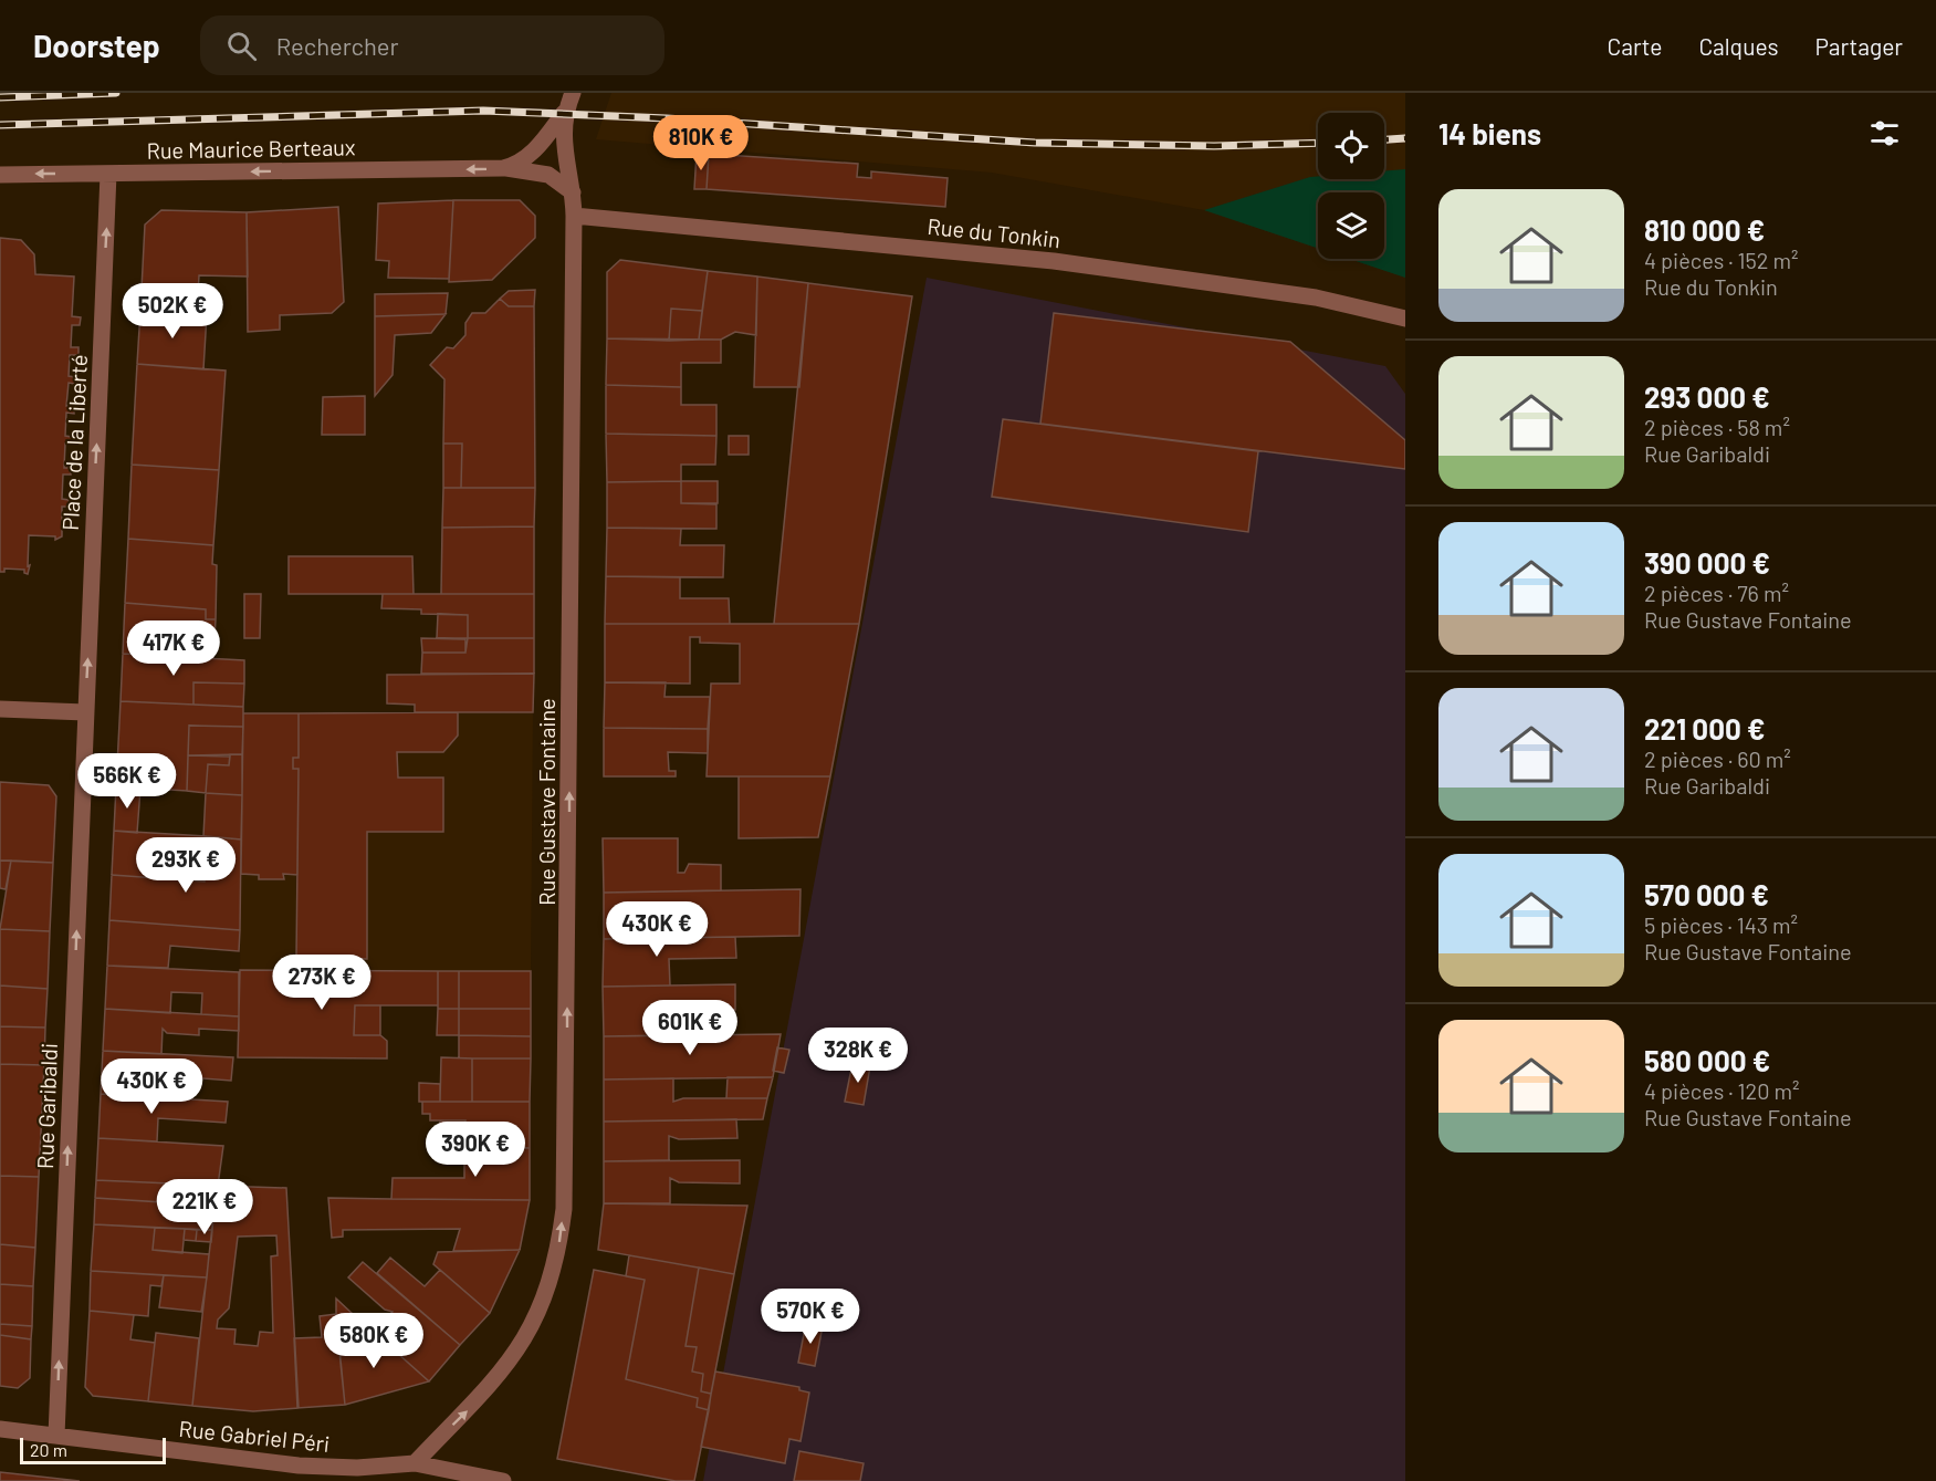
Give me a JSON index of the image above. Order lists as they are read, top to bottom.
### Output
{
  "streets": {
    "street": [
      "Rue Maurice Berteaux",
      "Rue du Tonkin",
      "Place de la Liberté",
      "Rue Gustave Fontaine",
      "Rue Garibaldi",
      "Rue Gabriel Péri"
    ]
  },
  "crossings": [
    ["Rue Maurice Berteaux", "Place de la Liberté"],
    ["Rue Maurice Berteaux", "Rue Gustave Fontaine"],
    ["Rue du Tonkin", "Rue Gustave Fontaine"],
    ["Place de la Liberté", "Rue Garibaldi"],
    ["Rue Gustave Fontaine", "Rue Gabriel Péri"],
    ["Rue Garibaldi", "Rue Gabriel Péri"]
  ],
  "one_way": [
    "Rue Maurice Berteaux",
    "Place de la Liberté",
    "Rue Gustave Fontaine",
    "Rue Garibaldi"
  ],
  "scale_bar": "20 m",
  "page": {
    "header": "Doorstep",
    "search": "Rechercher",
    "nav": ["Carte", "Calques", "Partager"],
    "heading": "14 biens",
    "price": [
      "810K €",
      "502K €",
      "417K €",
      "566K €",
      "293K €",
      "430K €",
      "273K €",
      "601K €",
      "328K €",
      "430K €",
      "390K €",
      "221K €",
      "570K €",
      "580K €"
    ],
    "list": [
      {
        "name": "810 000 €",
        "note": "4 pièces · 152 m² · Rue du Tonkin"
      },
      {
        "name": "293 000 €",
        "note": "2 pièces · 58 m² · Rue Garibaldi"
      },
      {
        "name": "390 000 €",
        "note": "2 pièces · 76 m² · Rue Gustave Fontaine"
      },
      {
        "name": "221 000 €",
        "note": "2 pièces · 60 m² · Rue Garibaldi"
      },
      {
        "name": "570 000 €",
        "note": "5 pièces · 143 m² · Rue Gustave Fontaine"
      },
      {
        "name": "580 000 €",
        "note": "4 pièces · 120 m² · Rue Gustave Fontaine"
      }
    ],
    "scale": "20 m"
  }
}
